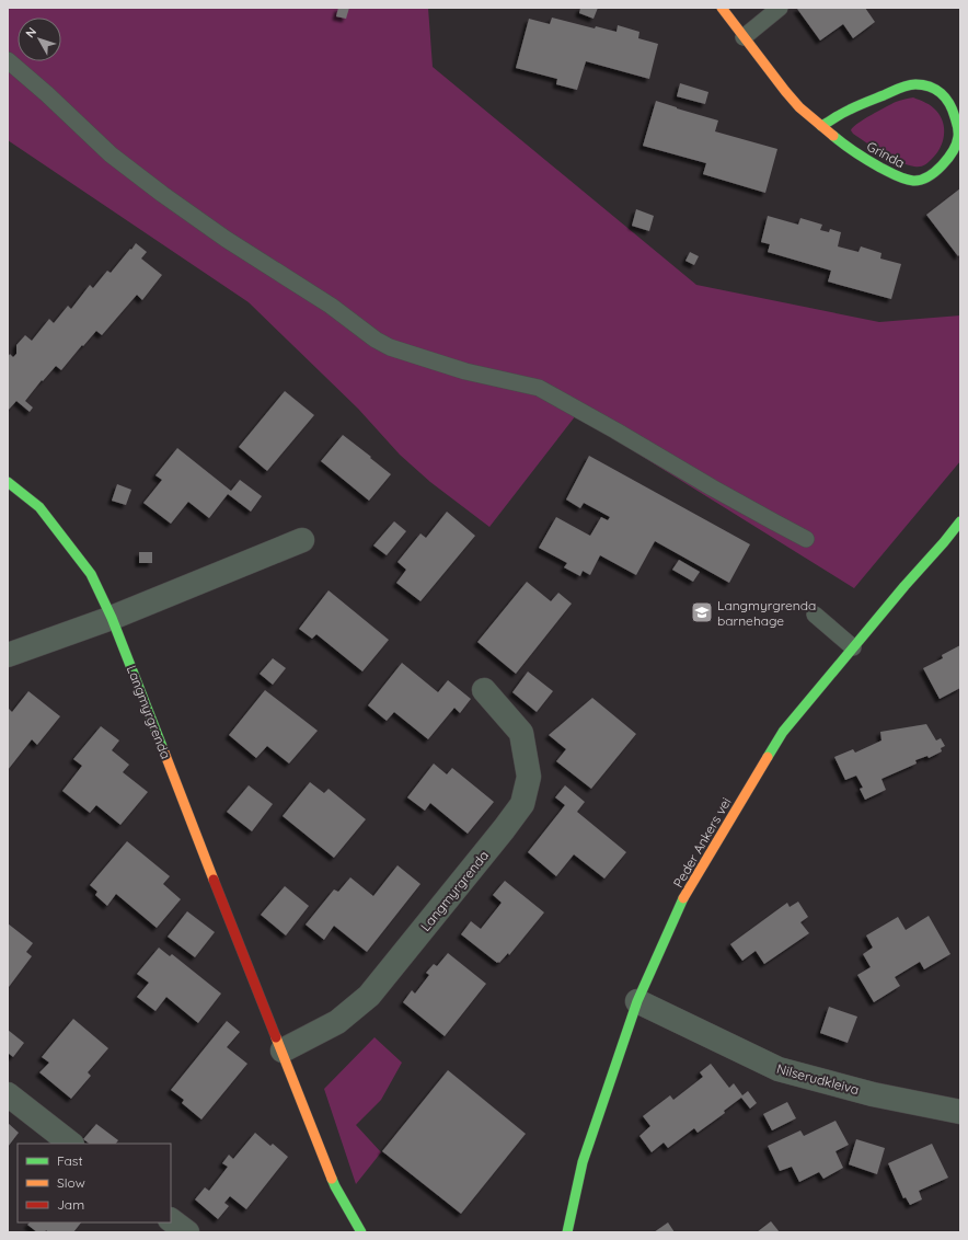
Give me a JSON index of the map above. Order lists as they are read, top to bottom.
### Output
{
  "streets": {
    "street": [
      "Grinda",
      "Langmyrgrenda",
      "Peder Ankers vei",
      "Nilserudkleiva"
    ]
  },
  "crossings": [
    ["Peder Ankers vei", "Nilserudkleiva"]
  ],
  "places": {
    "school or university": ["Langmyrgrenda barnehage"]
  },
  "legend": ["Fast", "Slow", "Jam"],
  "north": "top left"
}
